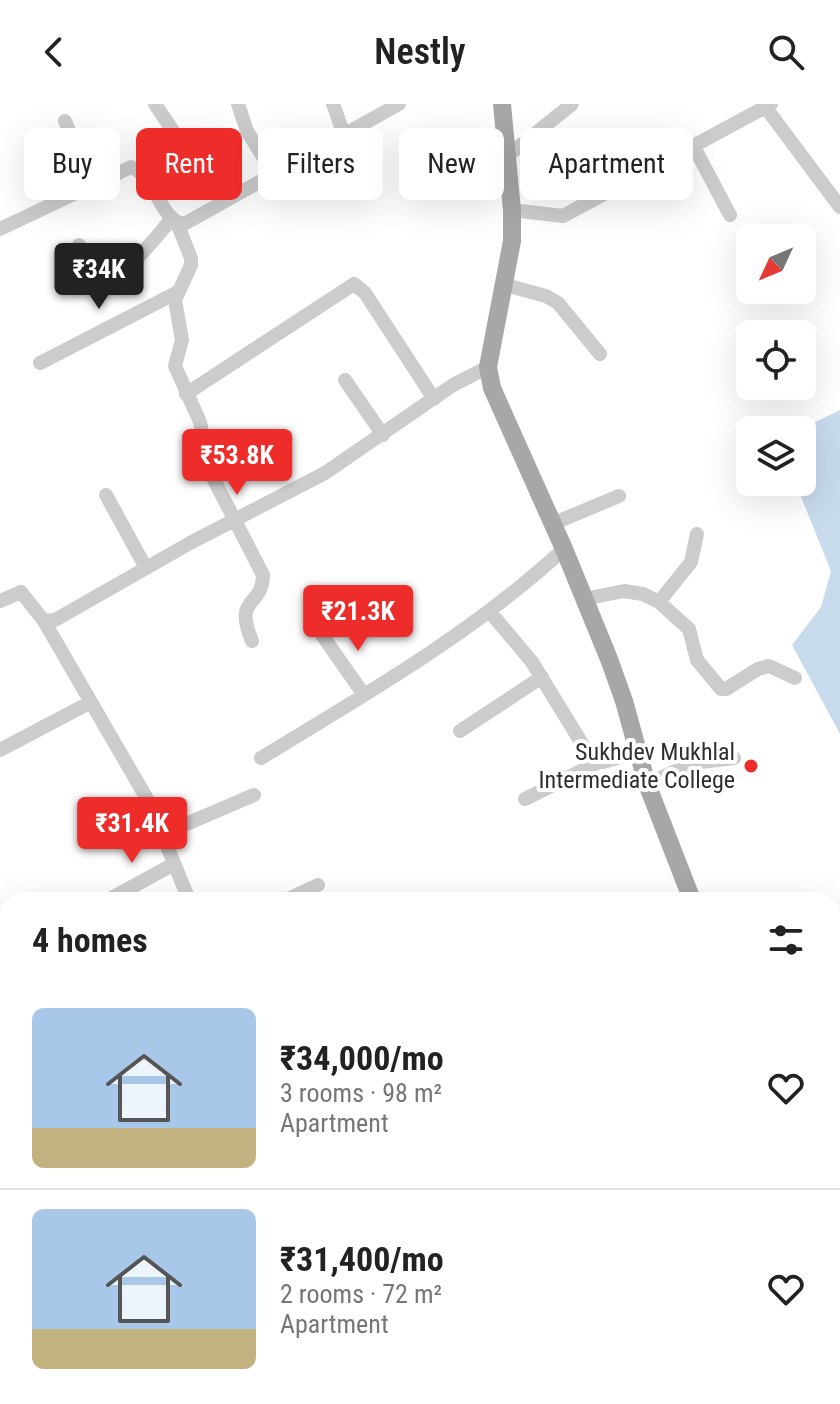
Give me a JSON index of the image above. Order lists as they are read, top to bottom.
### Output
{
  "places": ["Sukhdev Mukhlal Intermediate College"],
  "north": "bottom left",
  "page": {
    "header": "Nestly",
    "chip": [
      "Buy",
      "Rent",
      "Filters",
      "New",
      "Apartment"
    ],
    "price": [
      "₹34K",
      "₹53.8K",
      "₹21.3K",
      "₹31.4K"
    ],
    "heading": "4 homes",
    "list": [
      {
        "name": "₹34,000/mo",
        "note": "3 rooms · 98 m² · Apartment"
      },
      {
        "name": "₹31,400/mo",
        "note": "2 rooms · 72 m² · Apartment"
      }
    ]
  }
}
